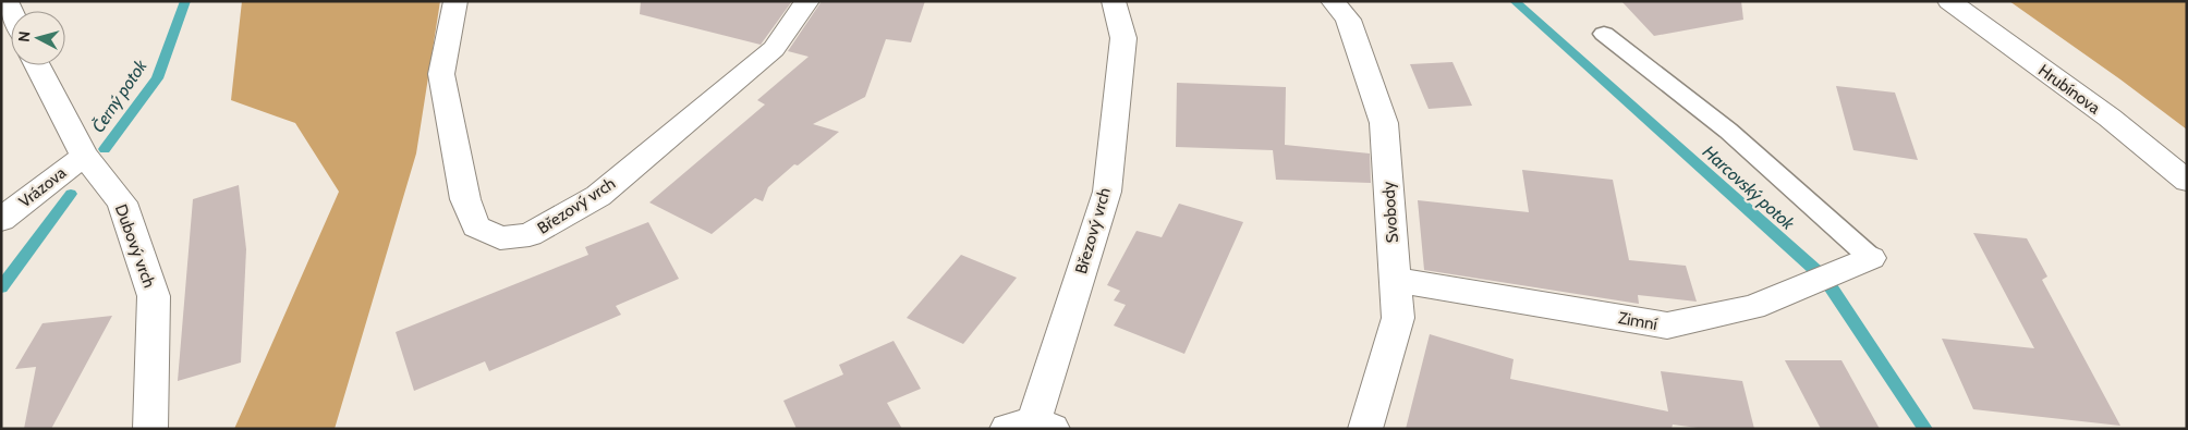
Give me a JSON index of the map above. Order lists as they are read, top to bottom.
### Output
{
  "streets": {
    "street": [
      "Hrubínova",
      "Vrázova",
      "Březový vrch",
      "Svobody",
      "Dubový vrch",
      "Zimní"
    ]
  },
  "crossings": [
    ["Vrázova", "Dubový vrch"],
    ["Svobody", "Zimní"]
  ],
  "water": ["Černý potok", "Harcovský potok"],
  "north": "left"
}
